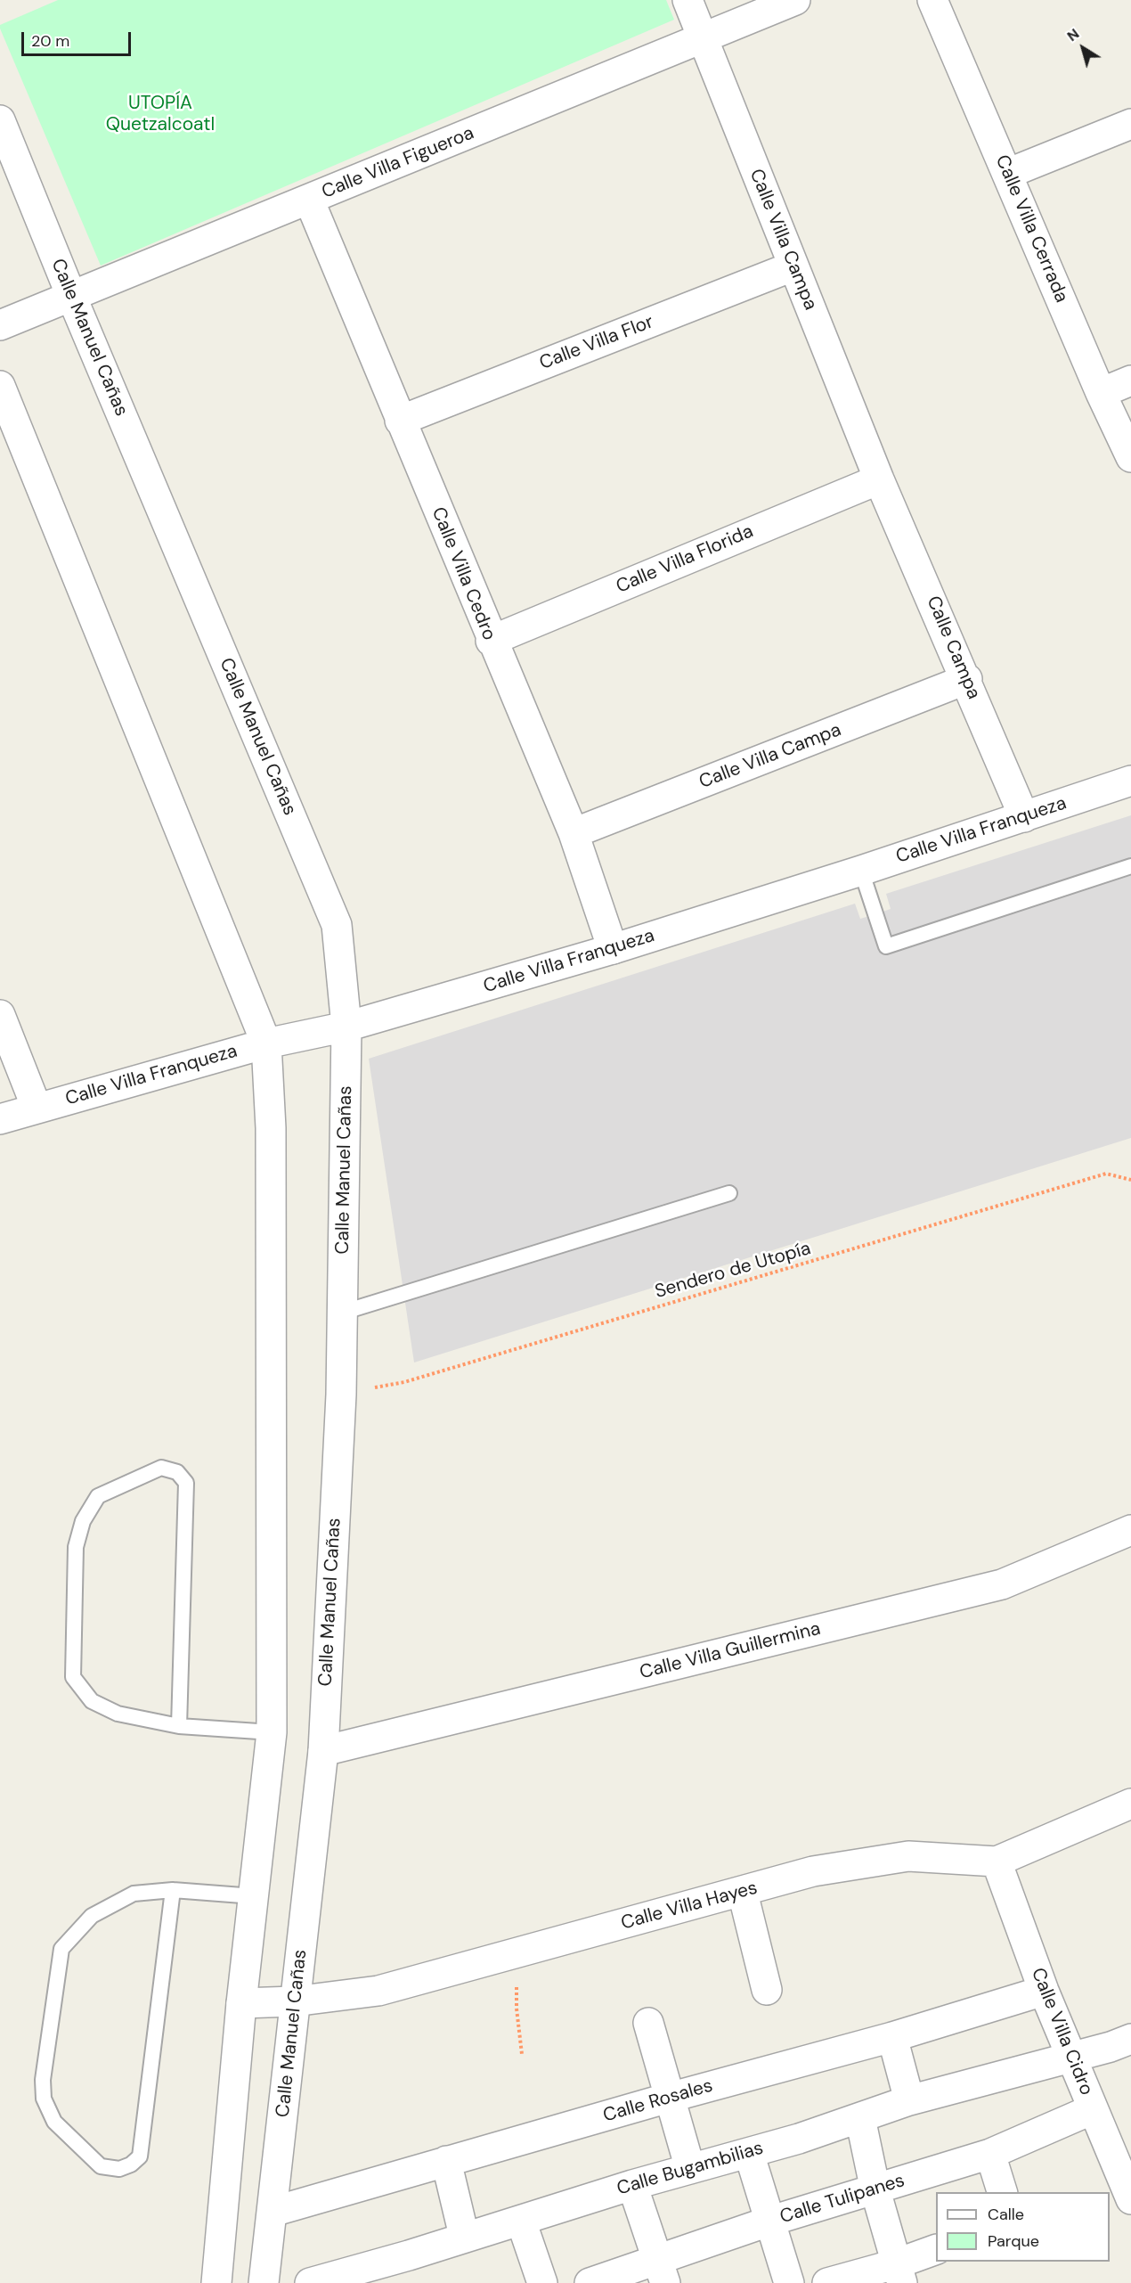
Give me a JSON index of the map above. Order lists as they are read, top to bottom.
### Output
{
  "streets": {
    "street": [
      "Calle Villa Figueroa",
      "Calle Villa Cerrada",
      "Calle Villa Campa",
      "Calle Manuel Cañas",
      "Calle Villa Flor",
      "Calle Villa Florida",
      "Calle Villa Cedro",
      "Calle Campa",
      "Calle Villa Franqueza",
      "Calle Villa Guillermina",
      "Calle Villa Hayes",
      "Calle Villa Cidro",
      "Calle Rosales",
      "Calle Bugambilias",
      "Calle Tulipanes"
    ],
    "path": ["Sendero de Utopía"]
  },
  "crossings": [
    ["Calle Villa Figueroa", "Calle Villa Campa"],
    ["Calle Villa Figueroa", "Calle Manuel Cañas"],
    ["Calle Villa Figueroa", "Calle Villa Cedro"],
    ["Calle Villa Campa", "Calle Villa Flor"],
    ["Calle Villa Campa", "Calle Villa Florida"],
    ["Calle Villa Campa", "Calle Villa Cedro"],
    ["Calle Villa Campa", "Calle Campa"],
    ["Calle Manuel Cañas", "Calle Villa Franqueza"],
    ["Calle Manuel Cañas", "Sendero de Utopía"],
    ["Calle Manuel Cañas", "Calle Villa Guillermina"],
    ["Calle Manuel Cañas", "Calle Villa Hayes"],
    ["Calle Manuel Cañas", "Calle Rosales"],
    ["Calle Villa Flor", "Calle Villa Cedro"],
    ["Calle Villa Florida", "Calle Villa Cedro"],
    ["Calle Villa Florida", "Calle Campa"],
    ["Calle Villa Cedro", "Calle Villa Franqueza"],
    ["Calle Campa", "Calle Villa Franqueza"],
    ["Calle Villa Hayes", "Calle Villa Cidro"],
    ["Calle Villa Cidro", "Calle Rosales"],
    ["Calle Villa Cidro", "Calle Bugambilias"],
    ["Calle Villa Cidro", "Calle Tulipanes"]
  ],
  "parks": ["UTOPÍA Quetzalcoatl"],
  "legend": ["Calle", "Parque"],
  "scale_bar": "20 m",
  "north": "top left"
}
